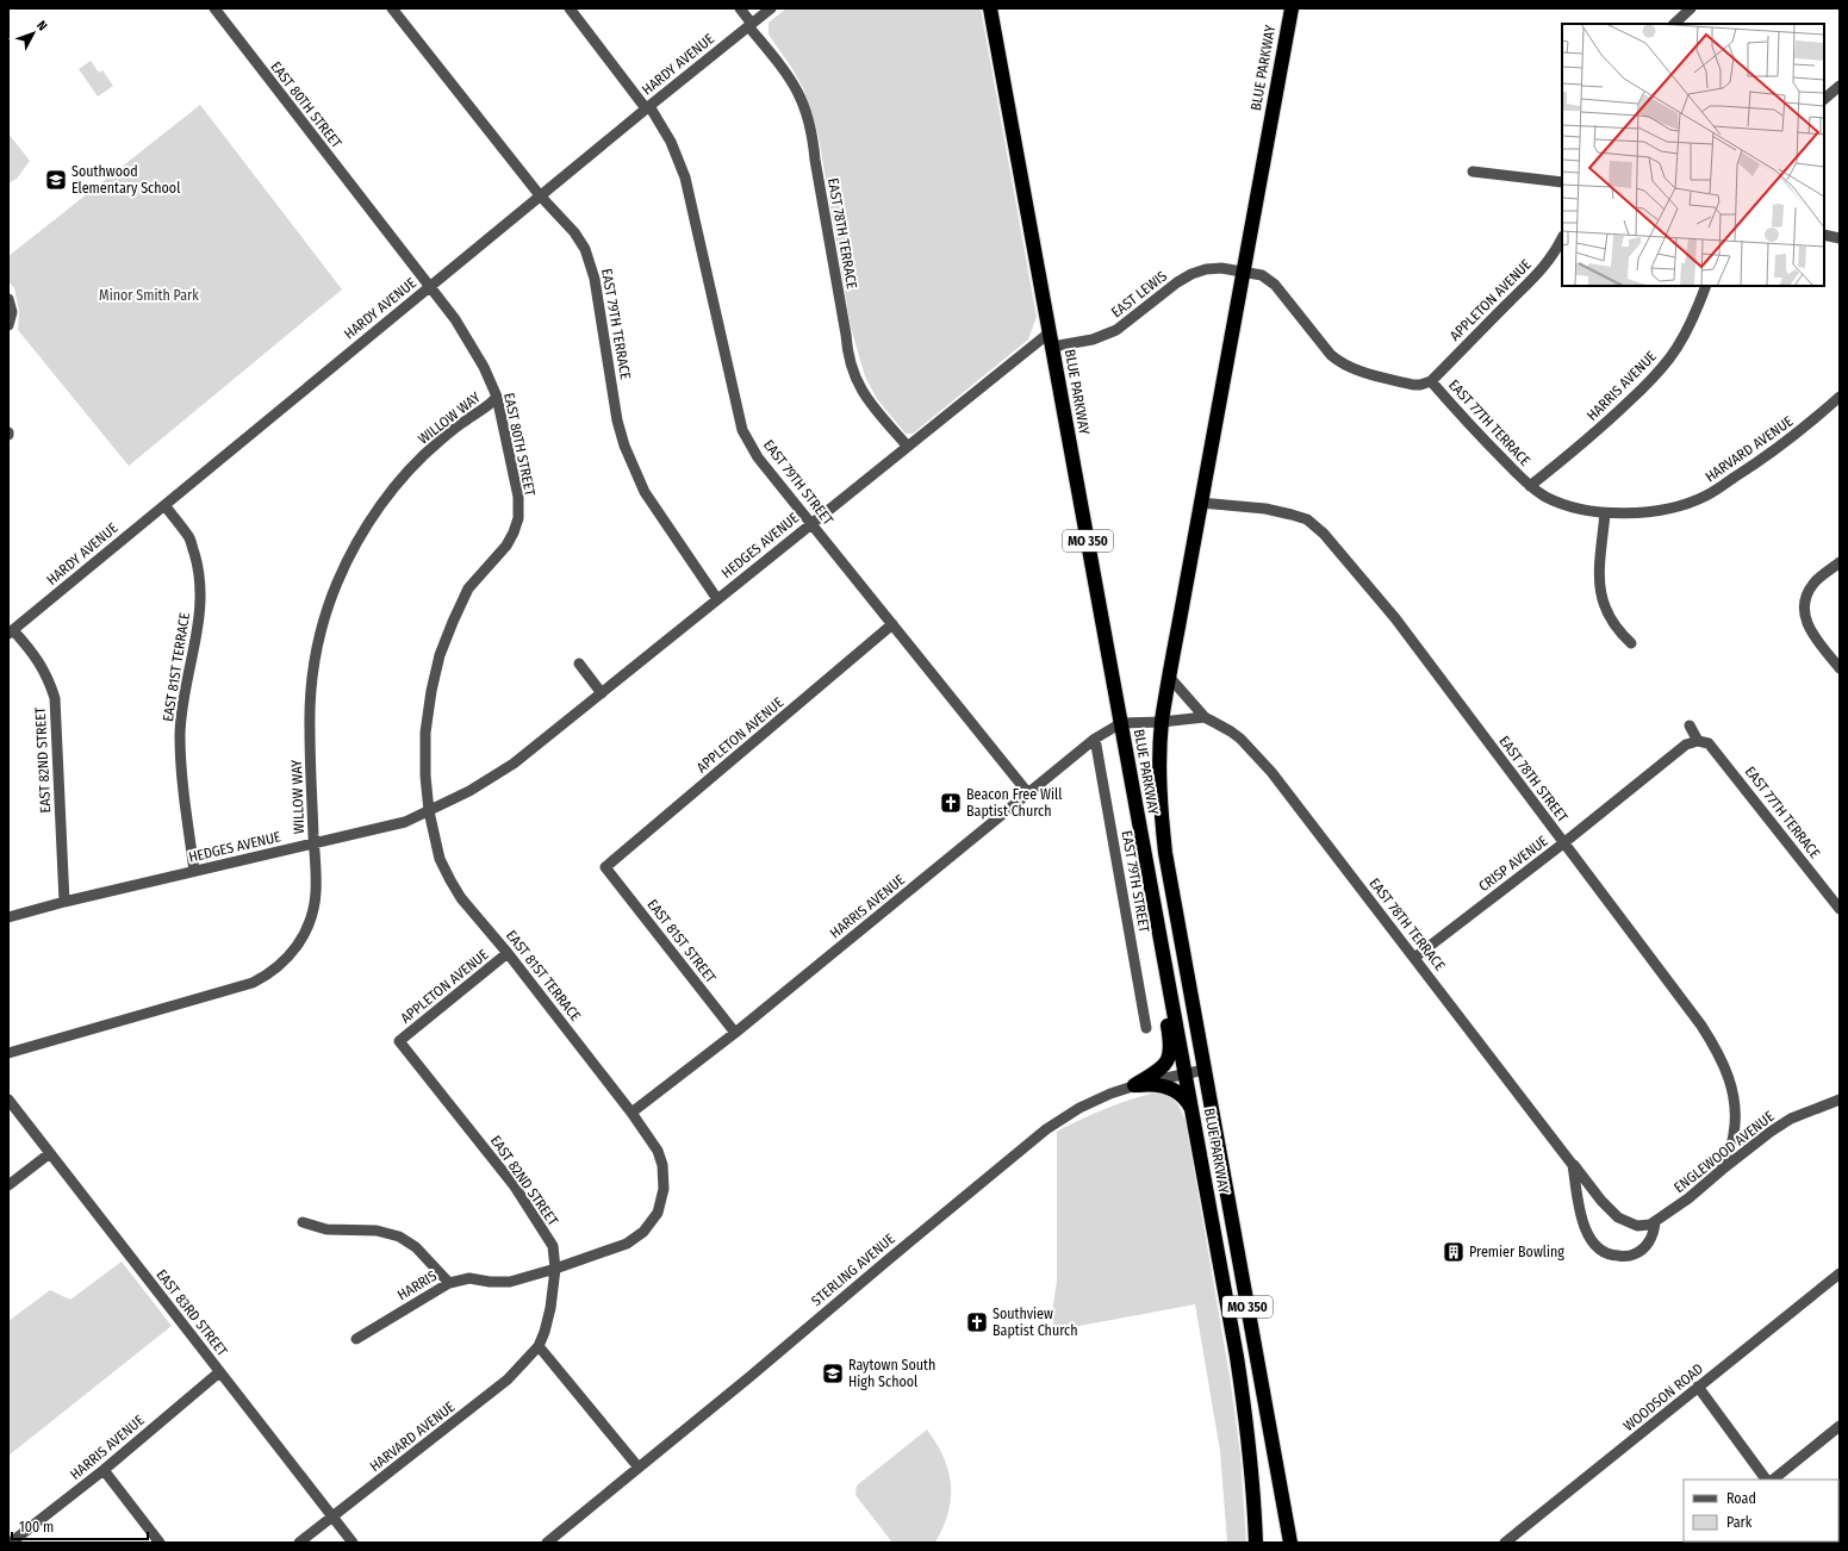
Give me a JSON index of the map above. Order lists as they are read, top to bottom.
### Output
{
  "streets": {
    "highway": ["BLUE PARKWAY", "MO 350"],
    "street": [
      "HARDY AVENUE",
      "EAST 80TH STREET",
      "EAST 78TH TERRACE",
      "EAST LEWIS",
      "APPLETON AVENUE",
      "EAST 79TH TERRACE",
      "HARRIS AVENUE",
      "WILLOW WAY",
      "EAST 77TH TERRACE",
      "HARVARD AVENUE",
      "EAST 79TH STREET",
      "HEDGES AVENUE",
      "EAST 81ST TERRACE",
      "EAST 82ND STREET",
      "EAST 78TH STREET",
      "CRISP AVENUE",
      "EAST 81ST STREET",
      "ENGLEWOOD AVENUE",
      "STERLING AVENUE",
      "HARRIS",
      "EAST 83RD STREET",
      "WOODSON ROAD"
    ]
  },
  "crossings": [
    ["HARDY AVENUE", "EAST 80TH STREET"],
    ["HARDY AVENUE", "EAST 78TH TERRACE"],
    ["HARDY AVENUE", "EAST 79TH TERRACE"],
    ["HARDY AVENUE", "EAST 79TH STREET"],
    ["HARDY AVENUE", "EAST 81ST TERRACE"],
    ["HARDY AVENUE", "EAST 82ND STREET"],
    ["BLUE PARKWAY", "EAST 78TH TERRACE"],
    ["BLUE PARKWAY", "EAST LEWIS"],
    ["BLUE PARKWAY", "HARRIS AVENUE"],
    ["BLUE PARKWAY", "EAST 77TH TERRACE"],
    ["BLUE PARKWAY", "HEDGES AVENUE"],
    ["BLUE PARKWAY", "EAST 78TH STREET"],
    ["BLUE PARKWAY", "STERLING AVENUE"],
    ["EAST 80TH STREET", "WILLOW WAY"],
    ["EAST 80TH STREET", "HEDGES AVENUE"],
    ["EAST 80TH STREET", "EAST 81ST TERRACE"],
    ["EAST 78TH TERRACE", "HEDGES AVENUE"],
    ["EAST 78TH TERRACE", "CRISP AVENUE"],
    ["EAST 78TH TERRACE", "ENGLEWOOD AVENUE"],
    ["EAST LEWIS", "EAST 77TH TERRACE"],
    ["EAST LEWIS", "HEDGES AVENUE"],
    ["APPLETON AVENUE", "EAST 77TH TERRACE"],
    ["APPLETON AVENUE", "EAST 79TH STREET"],
    ["APPLETON AVENUE", "EAST 81ST TERRACE"],
    ["APPLETON AVENUE", "EAST 82ND STREET"],
    ["APPLETON AVENUE", "EAST 81ST STREET"],
    ["EAST 79TH TERRACE", "HEDGES AVENUE"],
    ["HARRIS AVENUE", "EAST 77TH TERRACE"],
    ["HARRIS AVENUE", "HARVARD AVENUE"],
    ["HARRIS AVENUE", "EAST 79TH STREET"],
    ["HARRIS AVENUE", "EAST 81ST TERRACE"],
    ["HARRIS AVENUE", "EAST 81ST STREET"],
    ["HARRIS AVENUE", "EAST 83RD STREET"],
    ["WILLOW WAY", "HEDGES AVENUE"],
    ["EAST 77TH TERRACE", "HARVARD AVENUE"],
    ["EAST 77TH TERRACE", "CRISP AVENUE"],
    ["HARVARD AVENUE", "EAST 82ND STREET"],
    ["HARVARD AVENUE", "EAST 83RD STREET"],
    ["EAST 79TH STREET", "HEDGES AVENUE"],
    ["HEDGES AVENUE", "EAST 81ST TERRACE"],
    ["HEDGES AVENUE", "EAST 82ND STREET"],
    ["EAST 81ST TERRACE", "HARRIS"],
    ["EAST 82ND STREET", "HARRIS"],
    ["EAST 78TH STREET", "CRISP AVENUE"],
    ["EAST 78TH STREET", "ENGLEWOOD AVENUE"]
  ],
  "parks": ["Minor Smith Park"],
  "places": {
    "school or university": ["Southwood Elementary School", "Raytown South High School"],
    "church": ["Beacon Free Will Baptist Church", "Southview Baptist Church"],
    "building": ["Premier Bowling"]
  },
  "legend": ["Road", "Park"],
  "scale_bar": "100 m",
  "north": "top right"
}
